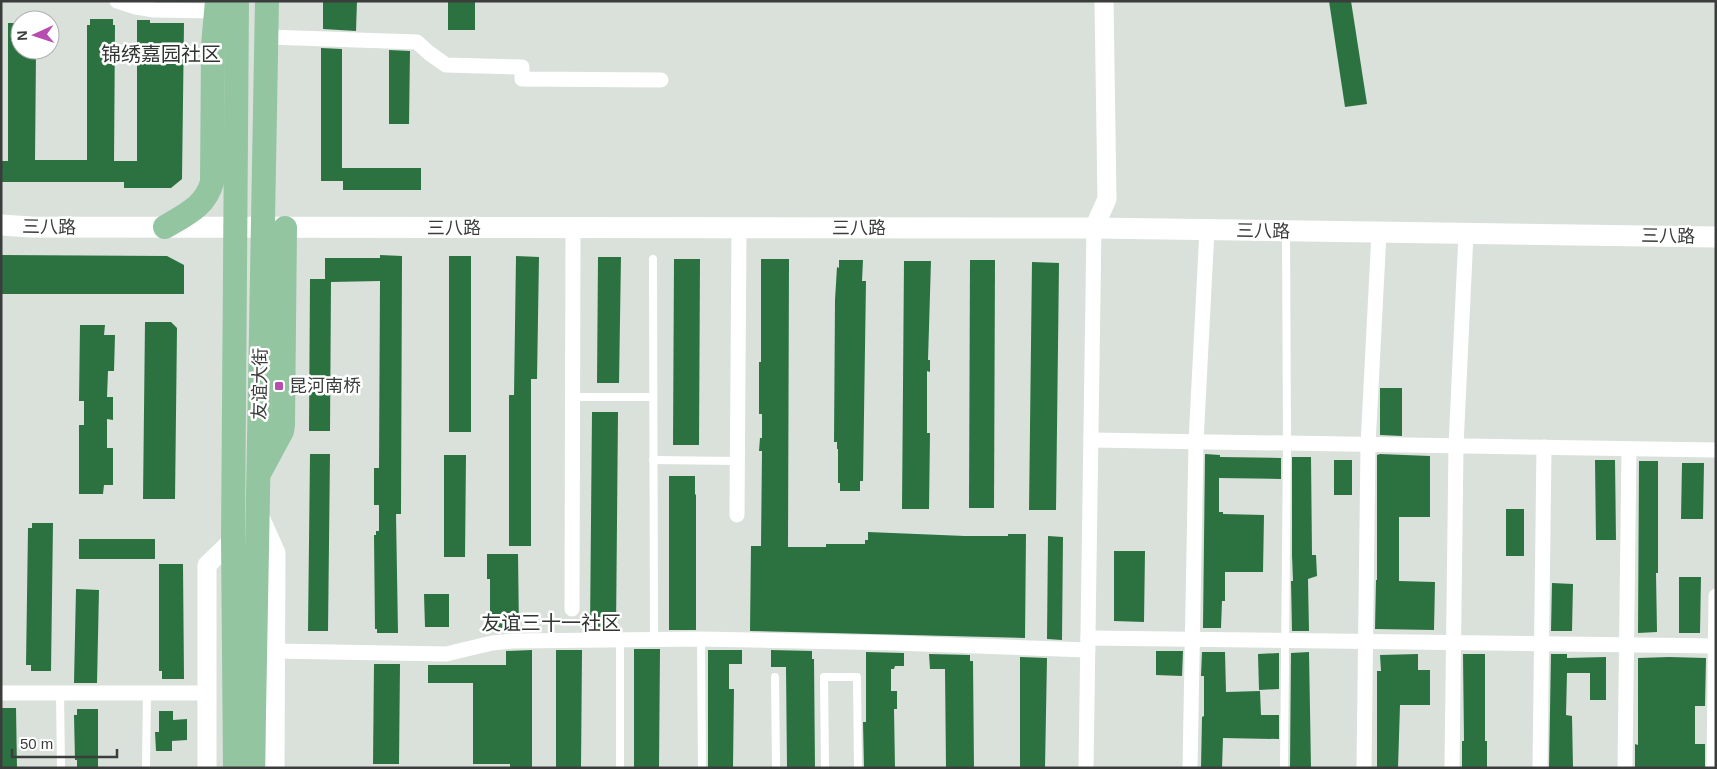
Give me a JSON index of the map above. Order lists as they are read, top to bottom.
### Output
{
  "streets": {
    "main road": ["三八路", "友谊大街"]
  },
  "crossings": [
    ["三八路", "友谊大街"]
  ],
  "districts": ["锦绣嘉园社区", "友谊三十一社区"],
  "places": {
    "transit": ["昆河南桥"]
  },
  "scale_bar": "50 m",
  "north": "left"
}
